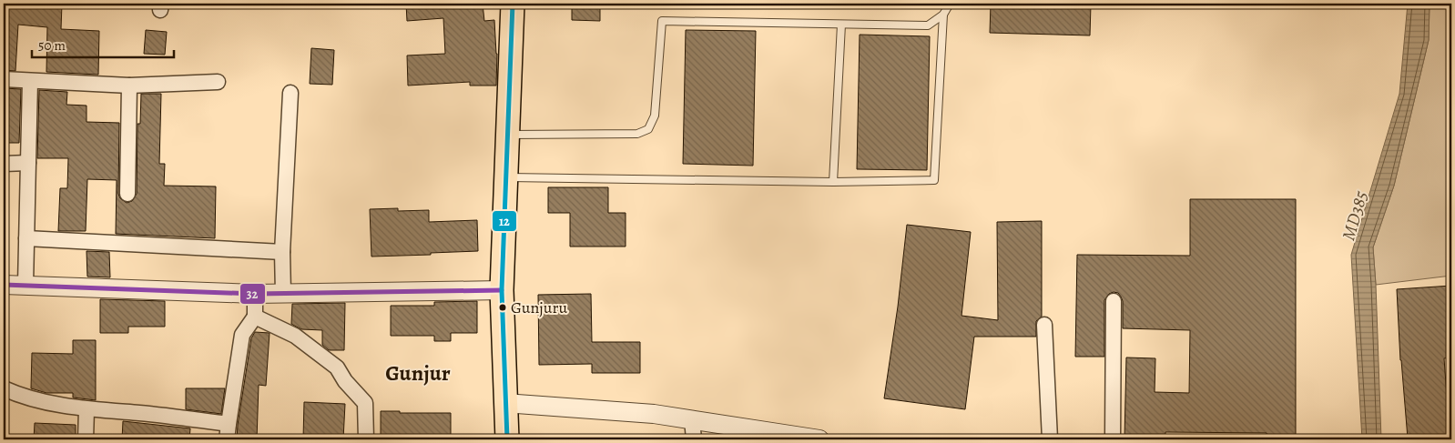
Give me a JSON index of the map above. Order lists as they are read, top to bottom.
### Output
{
  "districts": ["Gunjur"],
  "water": ["MD385"],
  "places": ["Gunjuru"],
  "lines": ["transit line 12", "transit line 32"],
  "scale_bar": "50 m"
}
